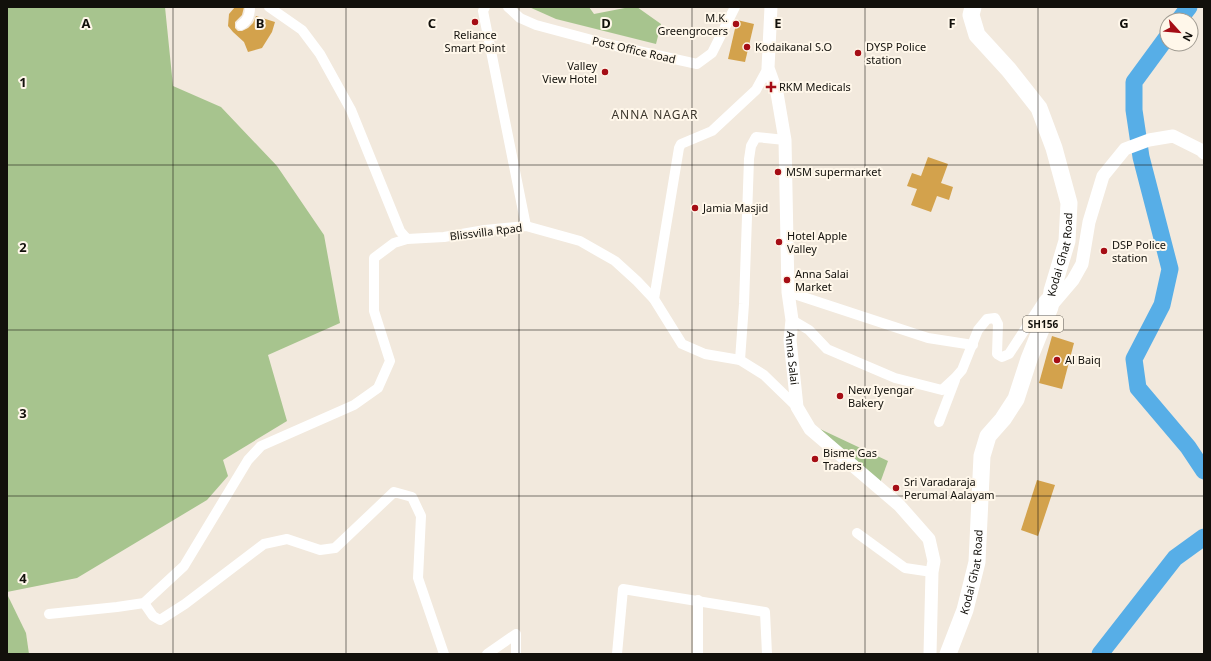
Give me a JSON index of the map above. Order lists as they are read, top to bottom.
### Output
{
  "streets": {
    "main road": ["Kodai Ghat Road", "SH156"],
    "street": ["Post Office Road", "Blissvilla Rpad", "Anna Salai"]
  },
  "crossings": [
    ["Blissvilla Rpad", "Anna Salai"]
  ],
  "districts": ["ANNA NAGAR"],
  "places": {
    "other": [
      "Reliance Smart Point",
      "M.K. Greengrocers",
      "Kodaikanal S.O",
      "DYSP Police station",
      "Valley View Hotel",
      "MSM supermarket",
      "Jamia Masjid",
      "Hotel Apple Valley",
      "DSP Police station",
      "Anna Salai Market",
      "Al Baiq",
      "New Iyengar Bakery",
      "Bisme Gas Traders",
      "Sri Varadaraja Perumal Aalayam"
    ],
    "health": ["RKM Medicals"]
  },
  "north": "bottom right",
  "grid": {
    "columns": [
      "A",
      "B",
      "C",
      "D",
      "E",
      "F",
      "G"
    ],
    "rows": [
      "1",
      "2",
      "3",
      "4"
    ]
  }
}
